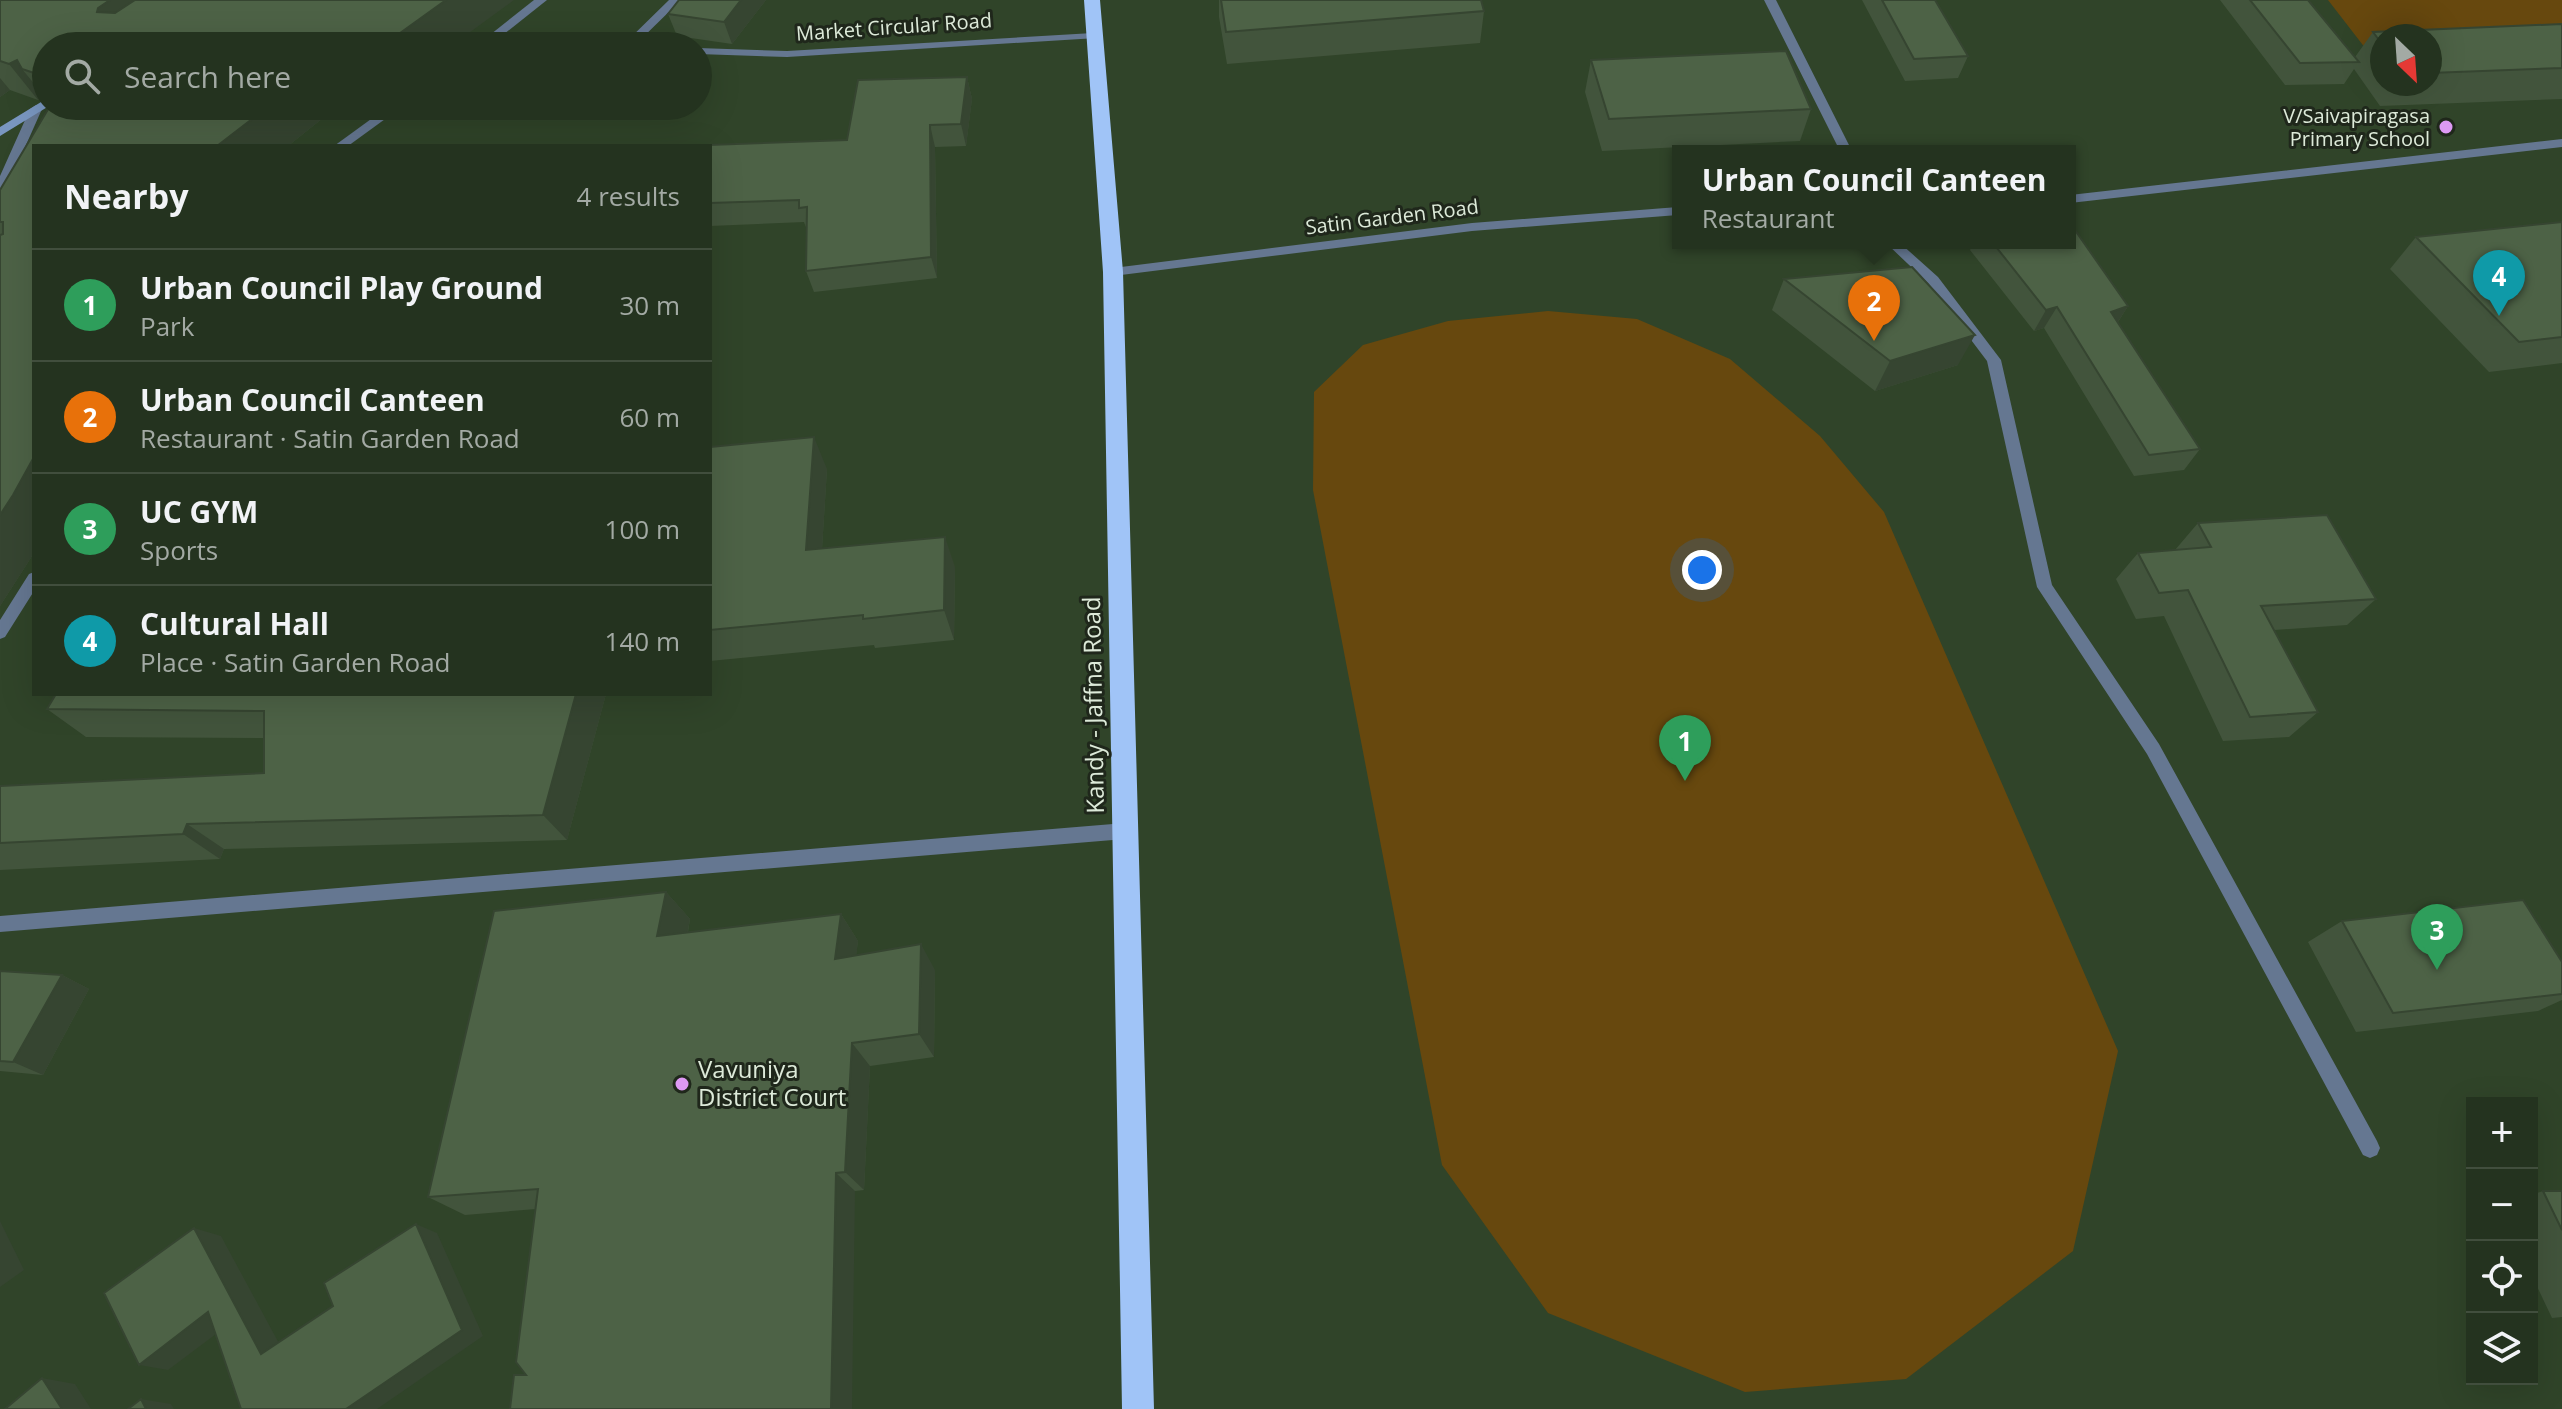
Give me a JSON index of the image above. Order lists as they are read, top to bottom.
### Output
{
  "streets": {
    "highway": ["Kandy - Jaffna Road"],
    "street": ["Market Circular Road", "Satin Garden Road"]
  },
  "crossings": [
    ["Market Circular Road", "Kandy - Jaffna Road"],
    ["Satin Garden Road", "Kandy - Jaffna Road"]
  ],
  "places": ["V/Saivapiragasa Primary School", "Vavuniya District Court"],
  "north": "bottom right",
  "page": {
    "search": "Search here",
    "heading": ["Nearby", "4 results"],
    "popup": ["Urban Council Canteen", "Restaurant"],
    "list": [
      {
        "mark": "1",
        "name": "Urban Council Play Ground",
        "note": "Park",
        "value": "30 m"
      },
      {
        "mark": "2",
        "name": "Urban Council Canteen",
        "note": "Restaurant · Satin Garden Road",
        "value": "60 m"
      },
      {
        "mark": "3",
        "name": "UC GYM",
        "note": "Sports",
        "value": "100 m"
      },
      {
        "mark": "4",
        "name": "Cultural Hall",
        "note": "Place · Satin Garden Road",
        "value": "140 m"
      }
    ],
    "pins": [
      "4",
      "2",
      "1",
      "3"
    ],
    "map_buttons": ["+", "−"]
  }
}
